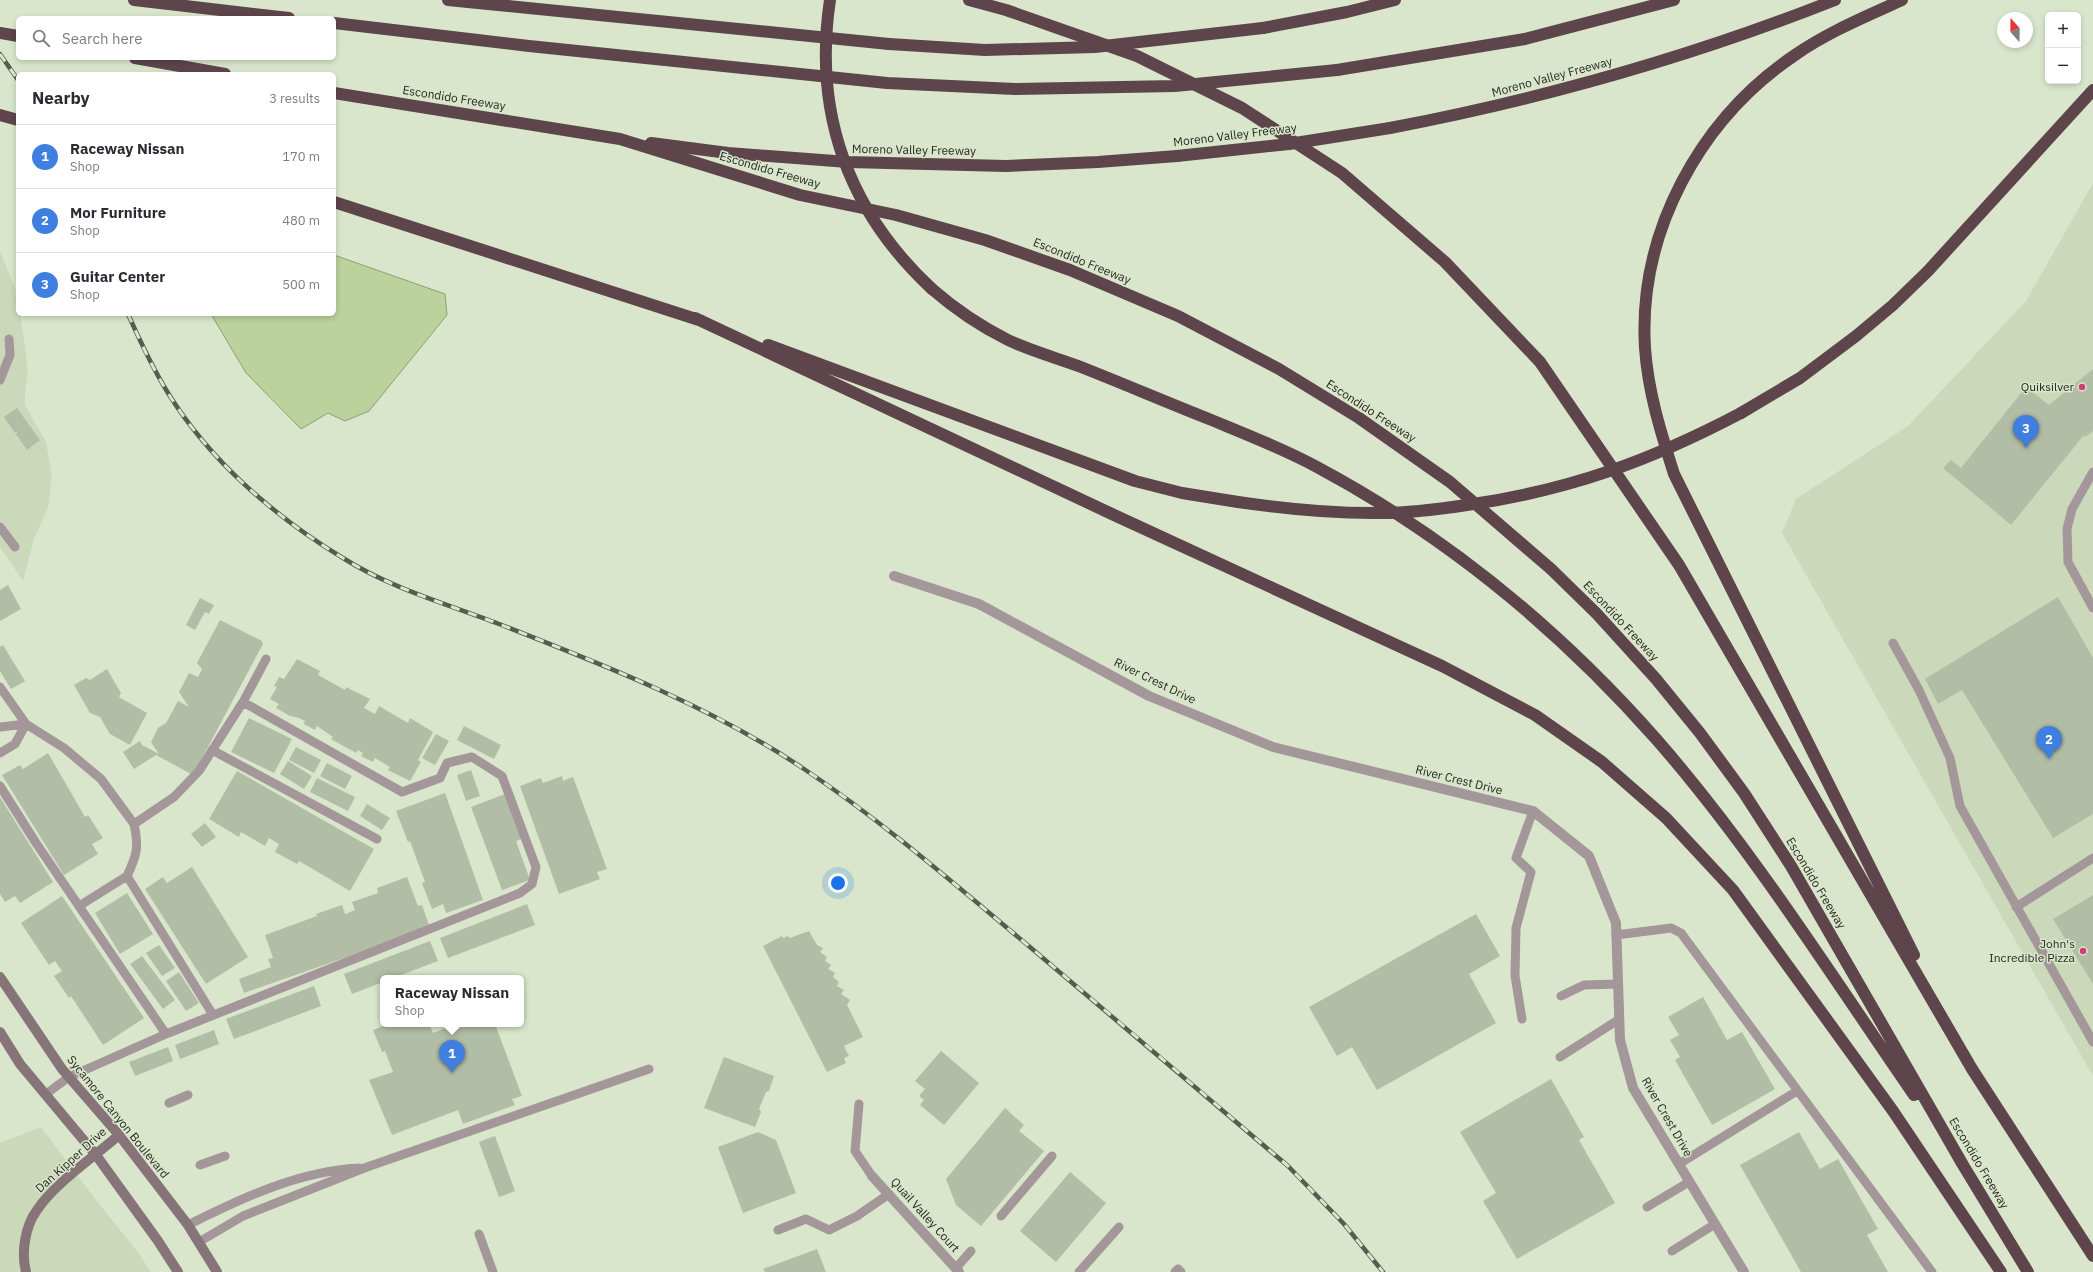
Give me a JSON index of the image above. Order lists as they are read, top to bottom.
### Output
{
  "streets": {
    "highway": ["Moreno Valley Freeway", "Escondido Freeway"],
    "main road": ["Sycamore Canyon Boulevard", "Dan Kipper Drive"],
    "street": ["River Crest Drive", "Quail Valley Court"]
  },
  "crossings": [
    ["Moreno Valley Freeway", "Escondido Freeway"],
    ["Sycamore Canyon Boulevard", "Dan Kipper Drive"]
  ],
  "places": ["Quiksilver", "John's Incredible Pizza"],
  "north": "top",
  "page": {
    "map_buttons": ["+", "−"],
    "search": "Search here",
    "heading": ["Nearby", "3 results"],
    "list": [
      {
        "mark": "1",
        "name": "Raceway Nissan",
        "note": "Shop",
        "value": "170 m"
      },
      {
        "mark": "2",
        "name": "Mor Furniture",
        "note": "Shop",
        "value": "480 m"
      },
      {
        "mark": "3",
        "name": "Guitar Center",
        "note": "Shop",
        "value": "500 m"
      }
    ],
    "pins": ["3", "2", "1"],
    "popup": ["Raceway Nissan", "Shop"]
  }
}
